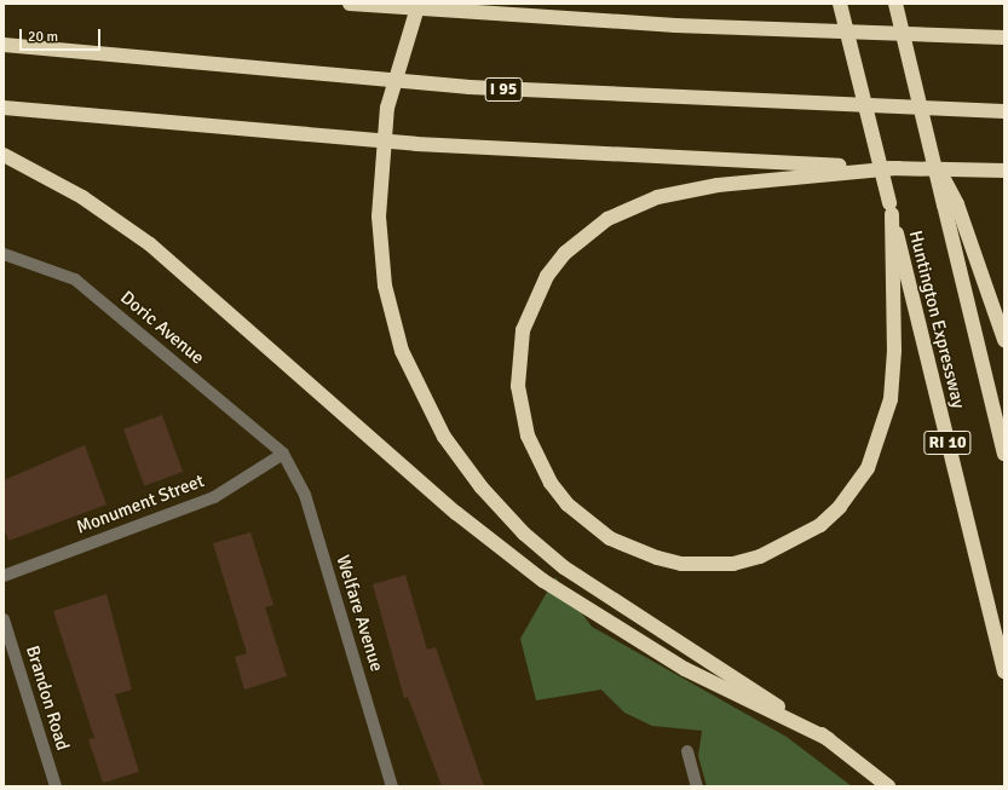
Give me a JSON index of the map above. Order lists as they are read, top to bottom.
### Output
{
  "streets": {
    "highway": ["I 95", "Huntington Expressway", "RI 10"],
    "street": [
      "Doric Avenue",
      "Monument Street",
      "Welfare Avenue",
      "Brandon Road"
    ]
  },
  "crossings": [
    ["Doric Avenue", "Monument Street"],
    ["Doric Avenue", "Welfare Avenue"],
    ["Monument Street", "Welfare Avenue"]
  ],
  "scale_bar": "20 m"
}
